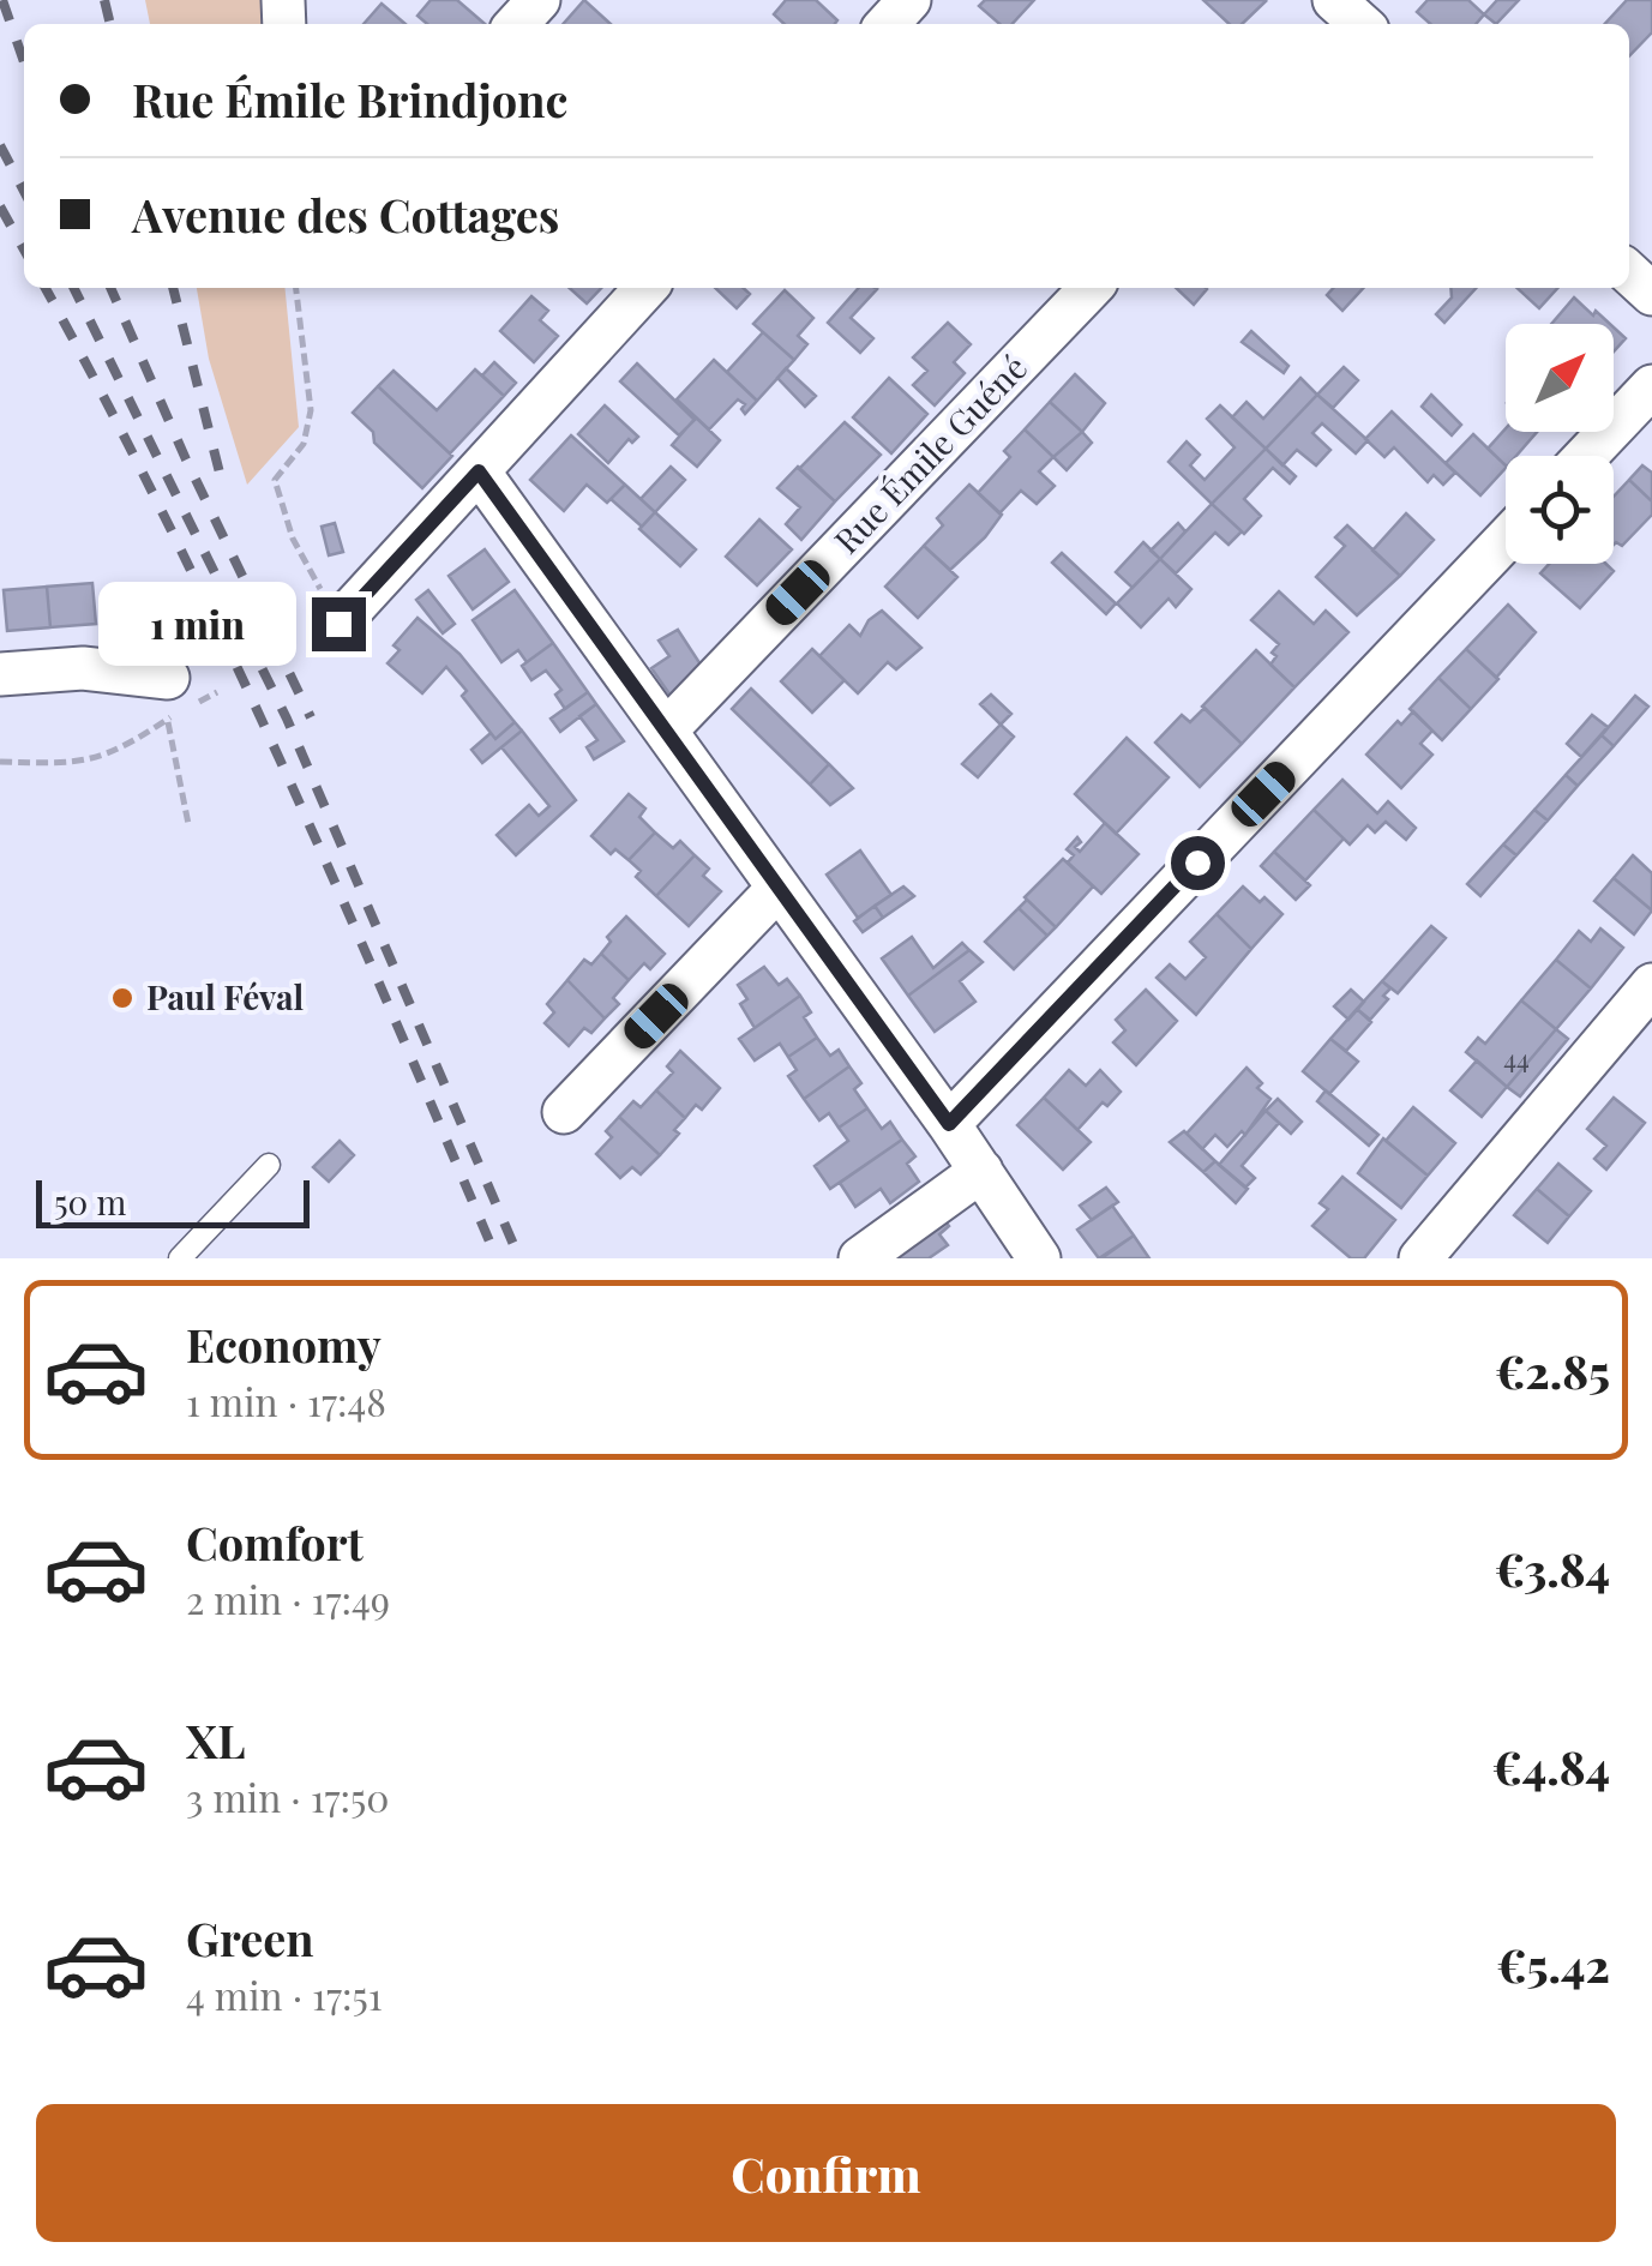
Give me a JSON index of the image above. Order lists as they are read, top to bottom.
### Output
{
  "streets": {
    "street": ["Rue Émile Guéné"]
  },
  "places": ["Paul Féval"],
  "house_numbers": ["44"],
  "scale_bar": "50 m",
  "north": "top right",
  "page": {
    "banner": ["Rue Émile Brindjonc", "Avenue des Cottages"],
    "bubble": "1 min",
    "scale": "50 m",
    "list": [
      {
        "name": "Economy",
        "note": "1 min · 17:48",
        "value": "€2.85"
      },
      {
        "name": "Comfort",
        "note": "2 min · 17:49",
        "value": "€3.84"
      },
      {
        "name": "XL",
        "note": "3 min · 17:50",
        "value": "€4.84"
      },
      {
        "name": "Green",
        "note": "4 min · 17:51",
        "value": "€5.42"
      }
    ],
    "buttons": "Confirm"
  }
}
